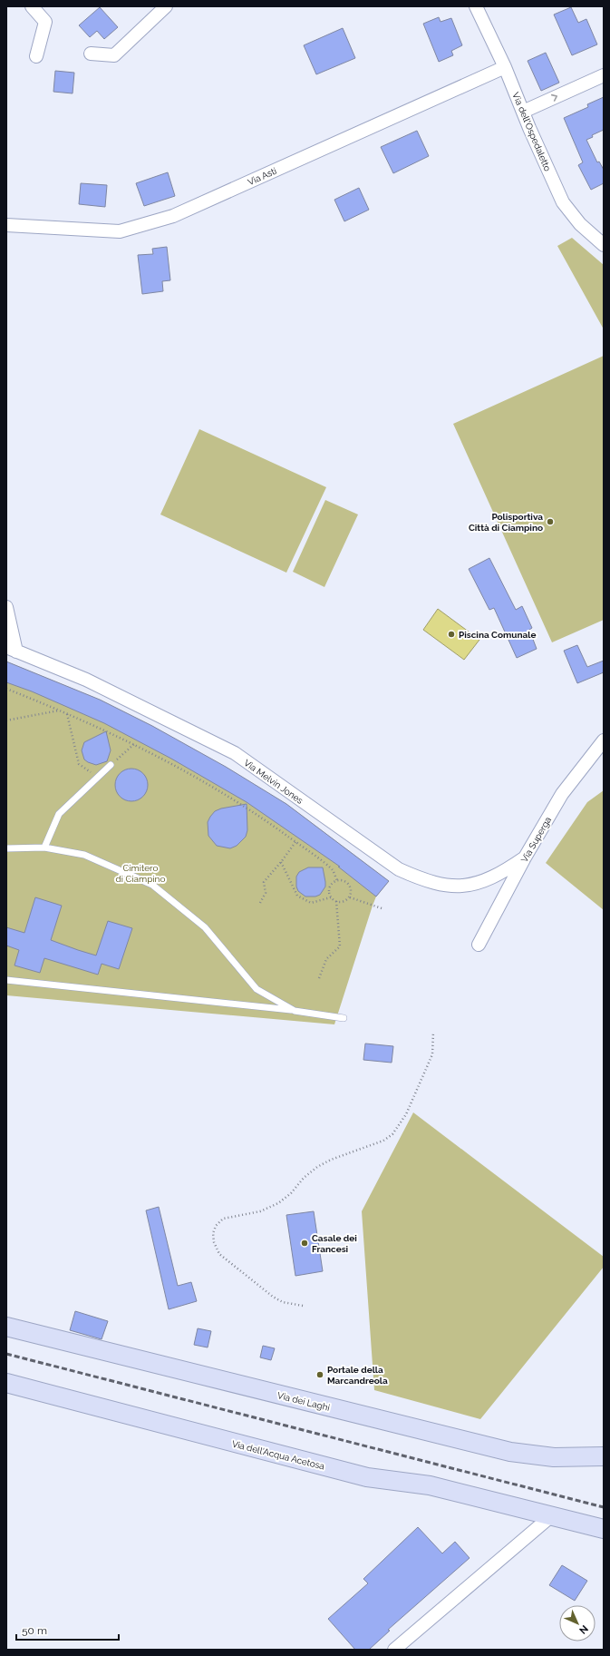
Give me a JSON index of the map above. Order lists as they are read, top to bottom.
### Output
{
  "streets": {
    "main road": ["Via dei Laghi", "Via dell'Acqua Acetosa"],
    "street": [
      "Via dell'Ospedaletto",
      "Via Asti",
      "Via Melvin Jones",
      "Via Superga"
    ]
  },
  "crossings": [
    ["Via dell'Ospedaletto", "Via Asti"],
    ["Via Melvin Jones", "Via Superga"]
  ],
  "parks": ["Cimitero di Ciampino"],
  "places": [
    "Polisportiva Città di Ciampino",
    "Piscina Comunale",
    "Casale dei Francesi",
    "Portale della Marcandreola"
  ],
  "scale_bar": "50 m",
  "north": "bottom right"
}
